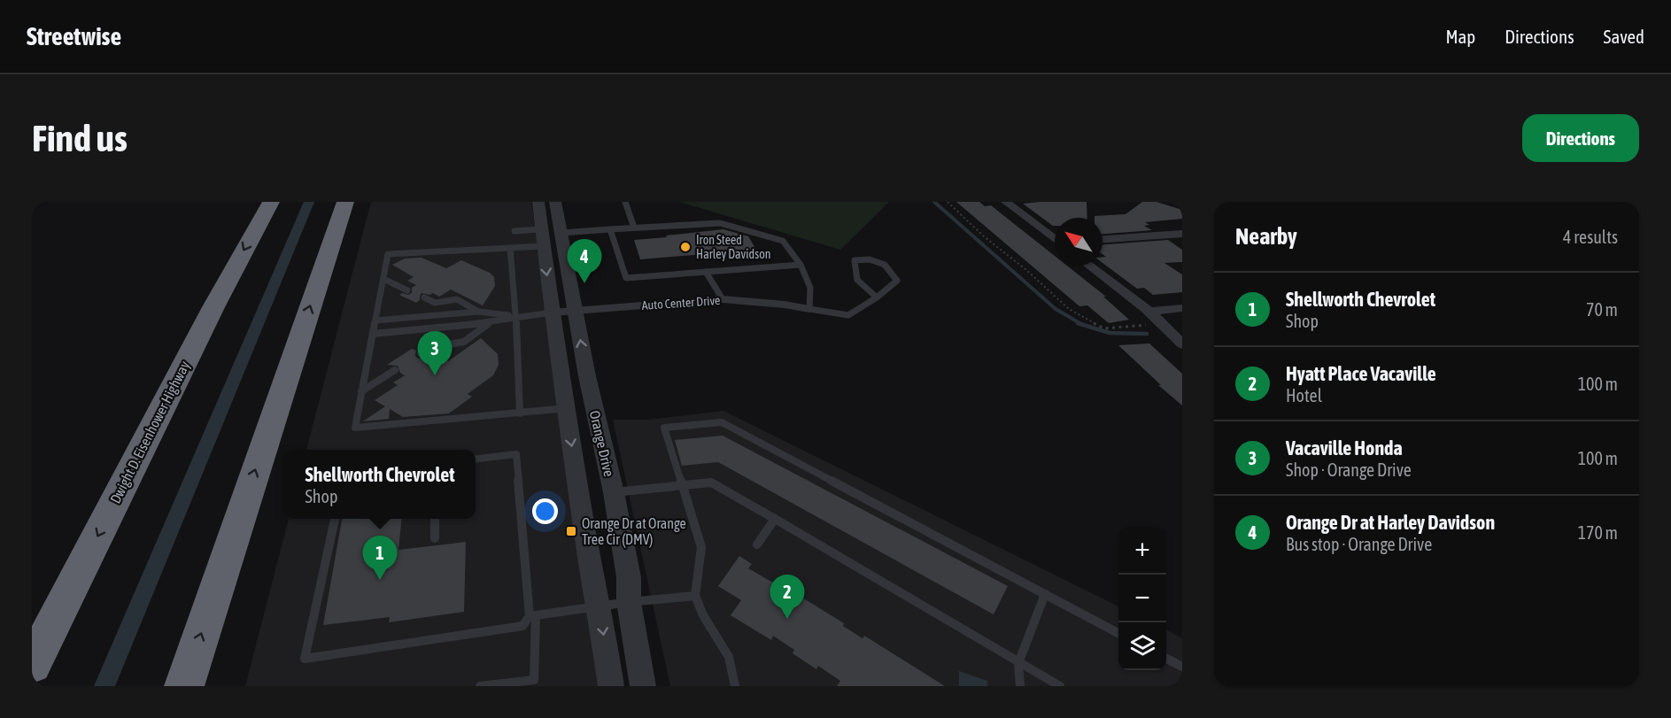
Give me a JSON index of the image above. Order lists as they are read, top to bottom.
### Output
{
  "streets": {
    "highway": ["Dwight D. Eisenhower Highway"],
    "street": ["Auto Center Drive", "Orange Drive"]
  },
  "crossings": [
    ["Auto Center Drive", "Orange Drive"]
  ],
  "places": {
    "other": ["Iron Steed Harley Davidson"],
    "transit": ["Orange Dr at Orange Tree Cir (DMV)"]
  },
  "north": "top left",
  "page": {
    "header": "Streetwise",
    "nav": ["Map", "Directions", "Saved"],
    "buttons": "Directions",
    "title": "Find us",
    "heading": ["Nearby", "4 results"],
    "pins": [
      "4",
      "3",
      "1",
      "2"
    ],
    "list": [
      {
        "mark": "1",
        "name": "Shellworth Chevrolet",
        "note": "Shop",
        "value": "70 m"
      },
      {
        "mark": "2",
        "name": "Hyatt Place Vacaville",
        "note": "Hotel",
        "value": "100 m"
      },
      {
        "mark": "3",
        "name": "Vacaville Honda",
        "note": "Shop · Orange Drive",
        "value": "100 m"
      },
      {
        "mark": "4",
        "name": "Orange Dr at Harley Davidson",
        "note": "Bus stop · Orange Drive",
        "value": "170 m"
      }
    ],
    "popup": ["Shellworth Chevrolet", "Shop"],
    "map_buttons": ["+", "−"]
  }
}
